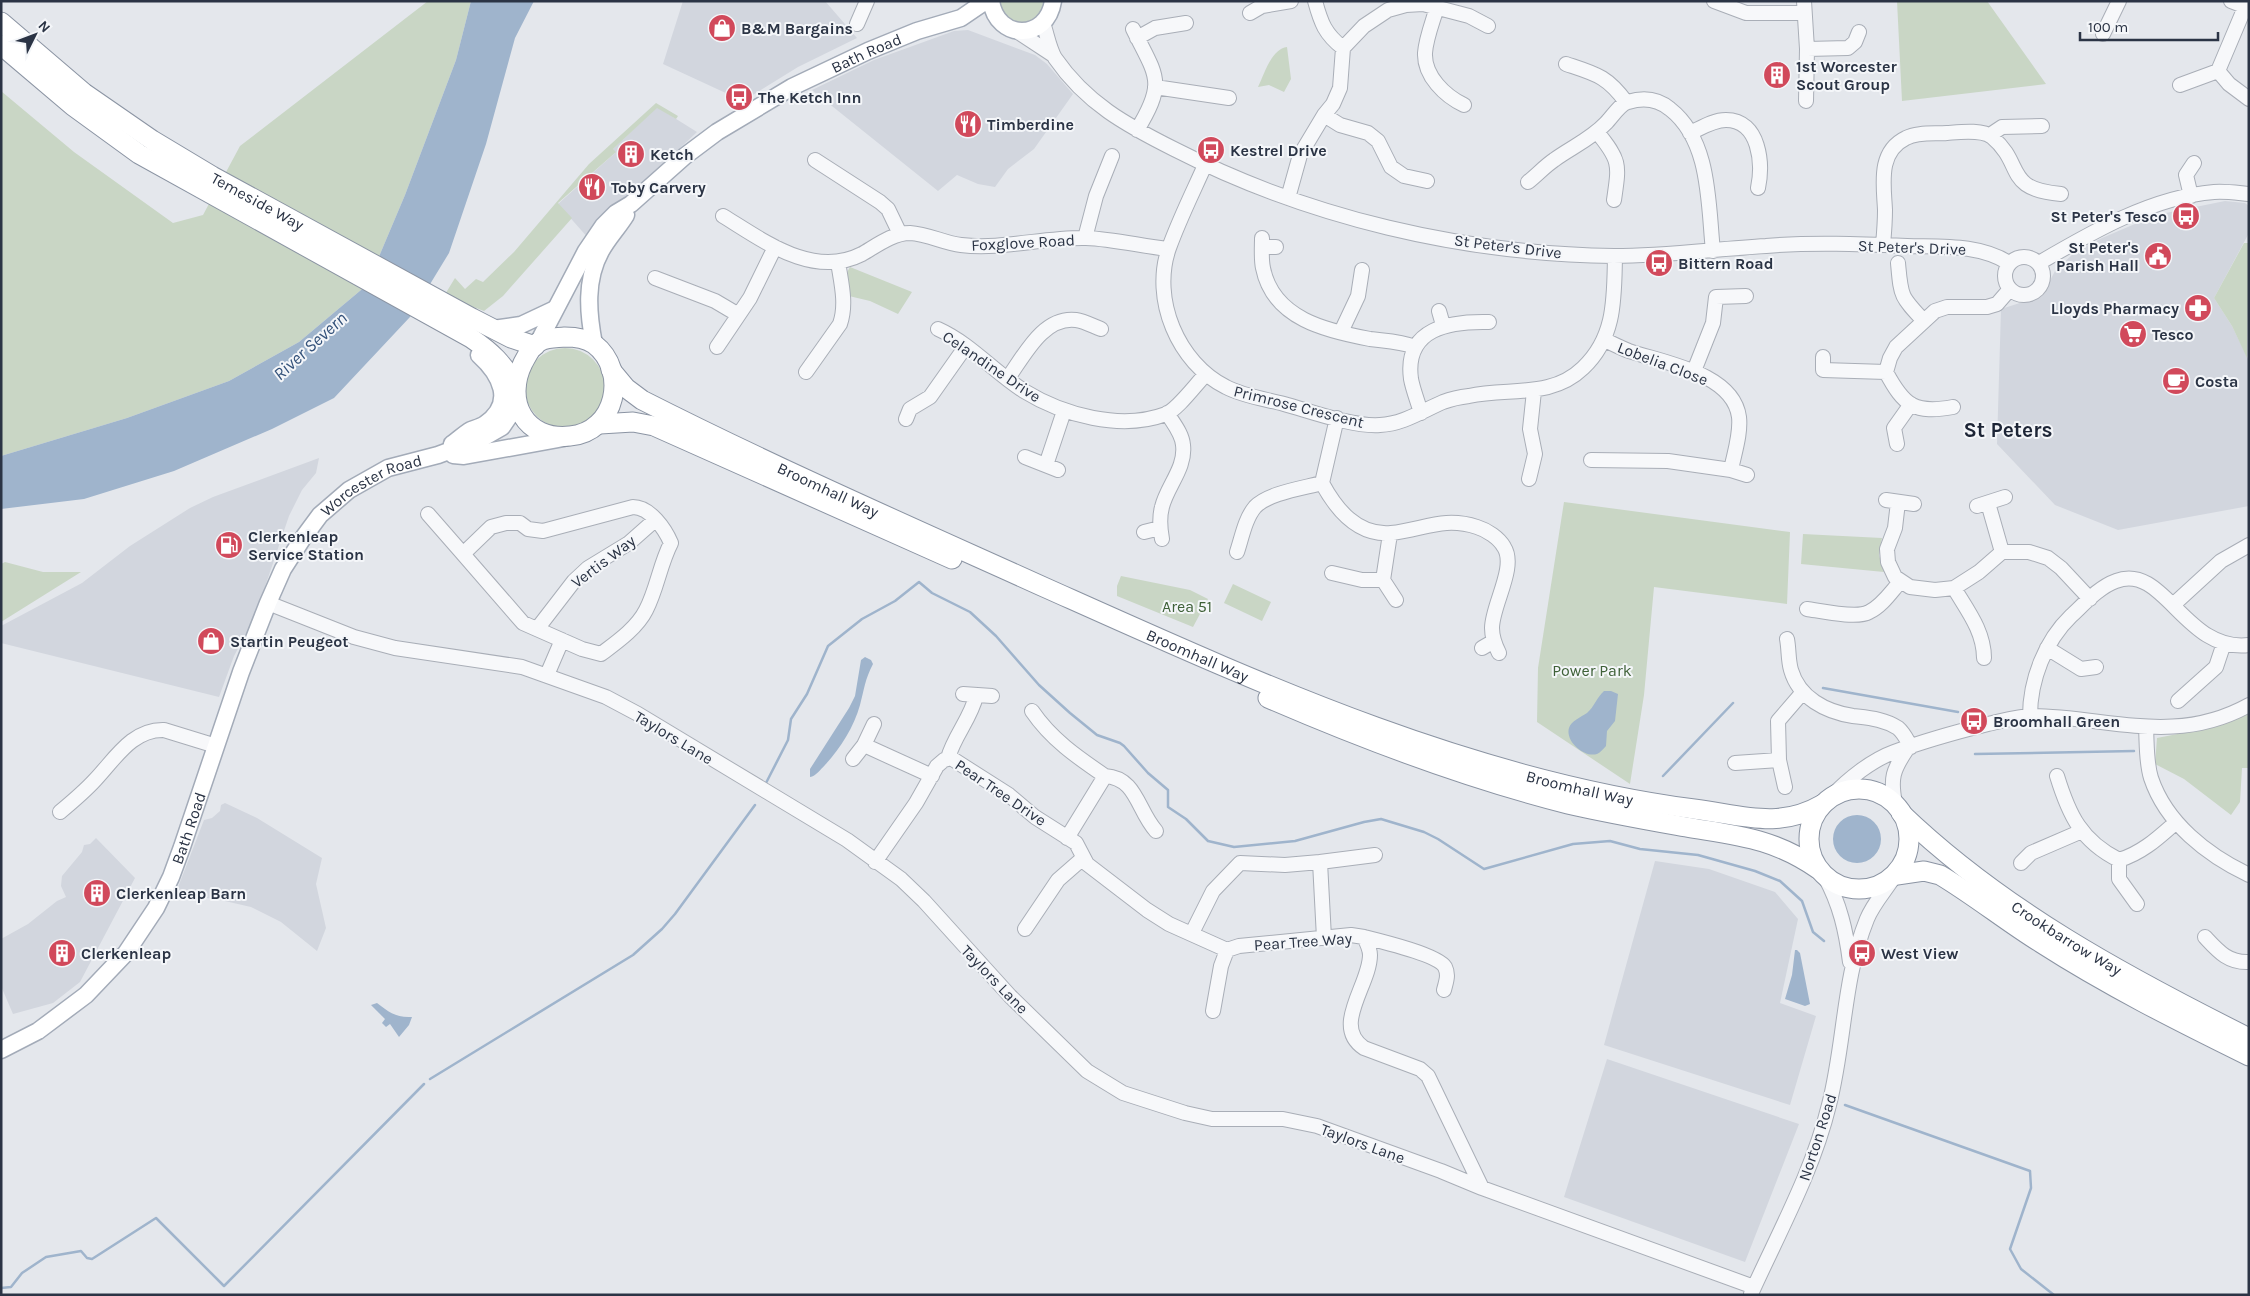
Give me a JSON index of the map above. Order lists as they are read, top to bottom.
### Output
{
  "streets": {
    "highway": ["Temeside Way", "Broomhall Way", "Crookbarrow Way"],
    "main road": ["Bath Road", "Worcester Road"],
    "street": [
      "Foxglove Road",
      "St Peter's Drive",
      "Lobelia Close",
      "Celandine Drive",
      "Primrose Crescent",
      "Vertis Way",
      "Taylors Lane",
      "Pear Tree Drive",
      "Pear Tree Way",
      "Norton Road"
    ]
  },
  "crossings": [
    ["Bath Road", "Temeside Way"],
    ["Bath Road", "St Peter's Drive"],
    ["Bath Road", "Worcester Road"],
    ["Bath Road", "Broomhall Way"],
    ["Bath Road", "Taylors Lane"],
    ["Temeside Way", "Worcester Road"],
    ["Temeside Way", "Broomhall Way"],
    ["Foxglove Road", "Primrose Crescent"],
    ["St Peter's Drive", "Primrose Crescent"],
    ["Lobelia Close", "Primrose Crescent"],
    ["Worcester Road", "Broomhall Way"],
    ["Worcester Road", "Taylors Lane"],
    ["Broomhall Way", "Crookbarrow Way"],
    ["Broomhall Way", "Norton Road"],
    ["Taylors Lane", "Pear Tree Drive"],
    ["Taylors Lane", "Pear Tree Way"],
    ["Taylors Lane", "Norton Road"],
    ["Pear Tree Drive", "Pear Tree Way"],
    ["Crookbarrow Way", "Norton Road"]
  ],
  "districts": ["St Peters"],
  "water": ["River Severn"],
  "parks": ["Area 51", "Power Park"],
  "places": {
    "shop": ["B&M Bargains", "Startin Peugeot"],
    "building": [
      "1st Worcester Scout Group",
      "Ketch",
      "Clerkenleap Barn",
      "Clerkenleap"
    ],
    "bus stop": [
      "The Ketch Inn",
      "Kestrel Drive",
      "St Peter's Tesco",
      "Bittern Road",
      "Broomhall Green",
      "West View"
    ],
    "restaurant": ["Timberdine", "Toby Carvery"],
    "public building": ["St Peter's Parish Hall"],
    "pharmacy": ["Lloyds Pharmacy"],
    "supermarket": ["Tesco"],
    "cafe": ["Costa"],
    "fuel station": ["Clerkenleap Service Station"]
  },
  "scale_bar": "100 m",
  "north": "top right"
}
